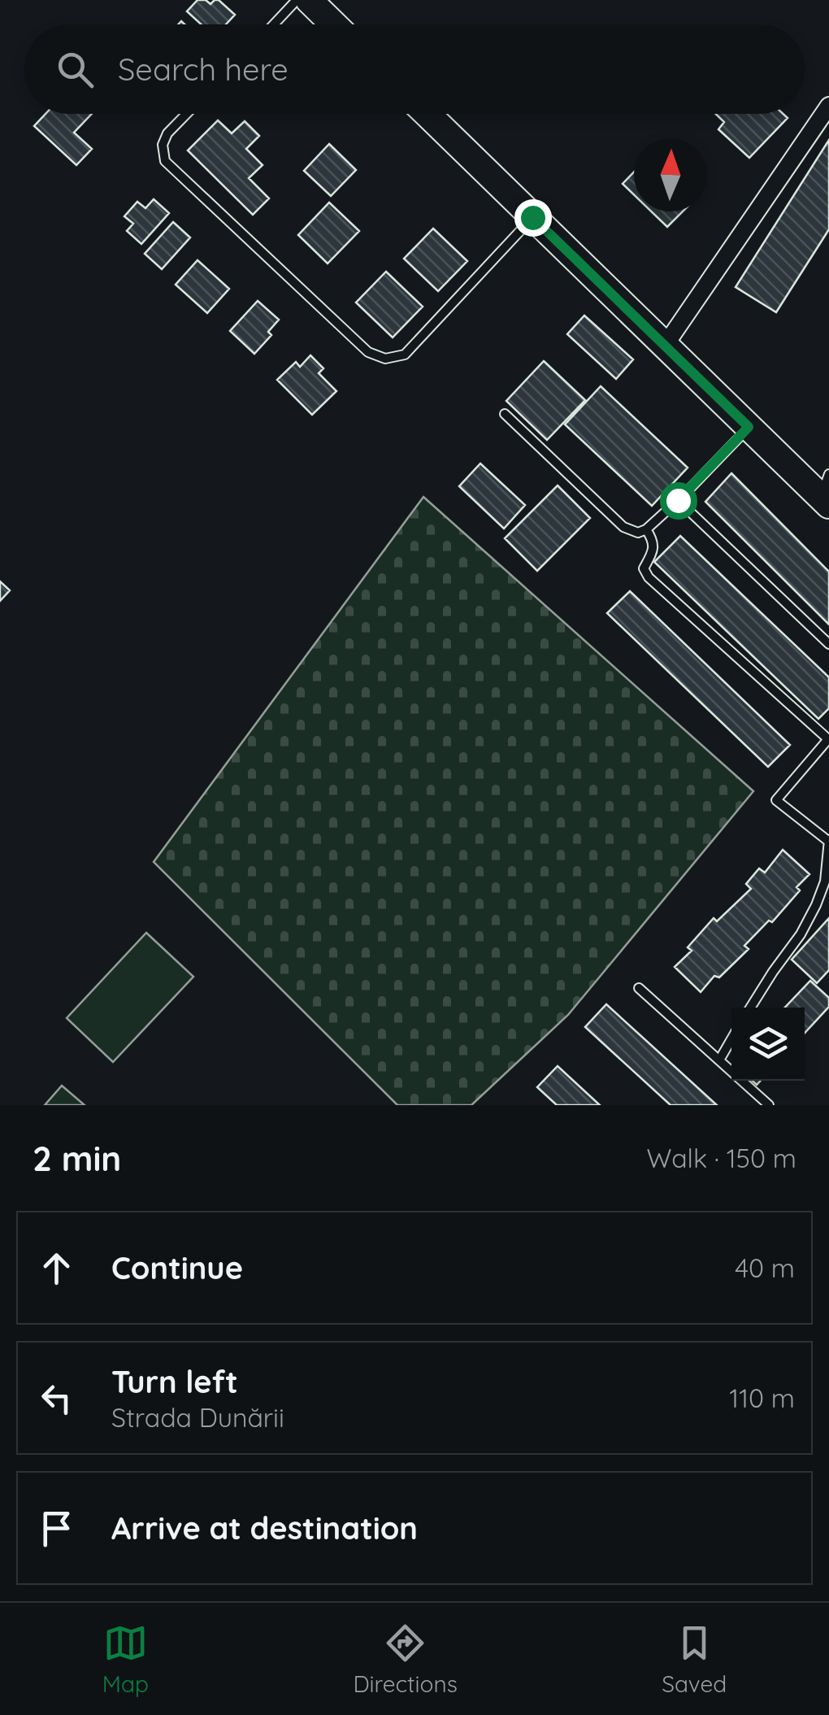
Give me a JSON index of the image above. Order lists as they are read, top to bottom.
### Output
{
  "north": "top",
  "page": {
    "search": "Search here",
    "heading": ["2 min", "Walk · 150 m"],
    "list": [
      ["Continue", "40 m"],
      ["Turn left", "Strada Dunării", "110 m"],
      "Arrive at destination"
    ],
    "nav": ["Map", "Directions", "Saved"]
  }
}
